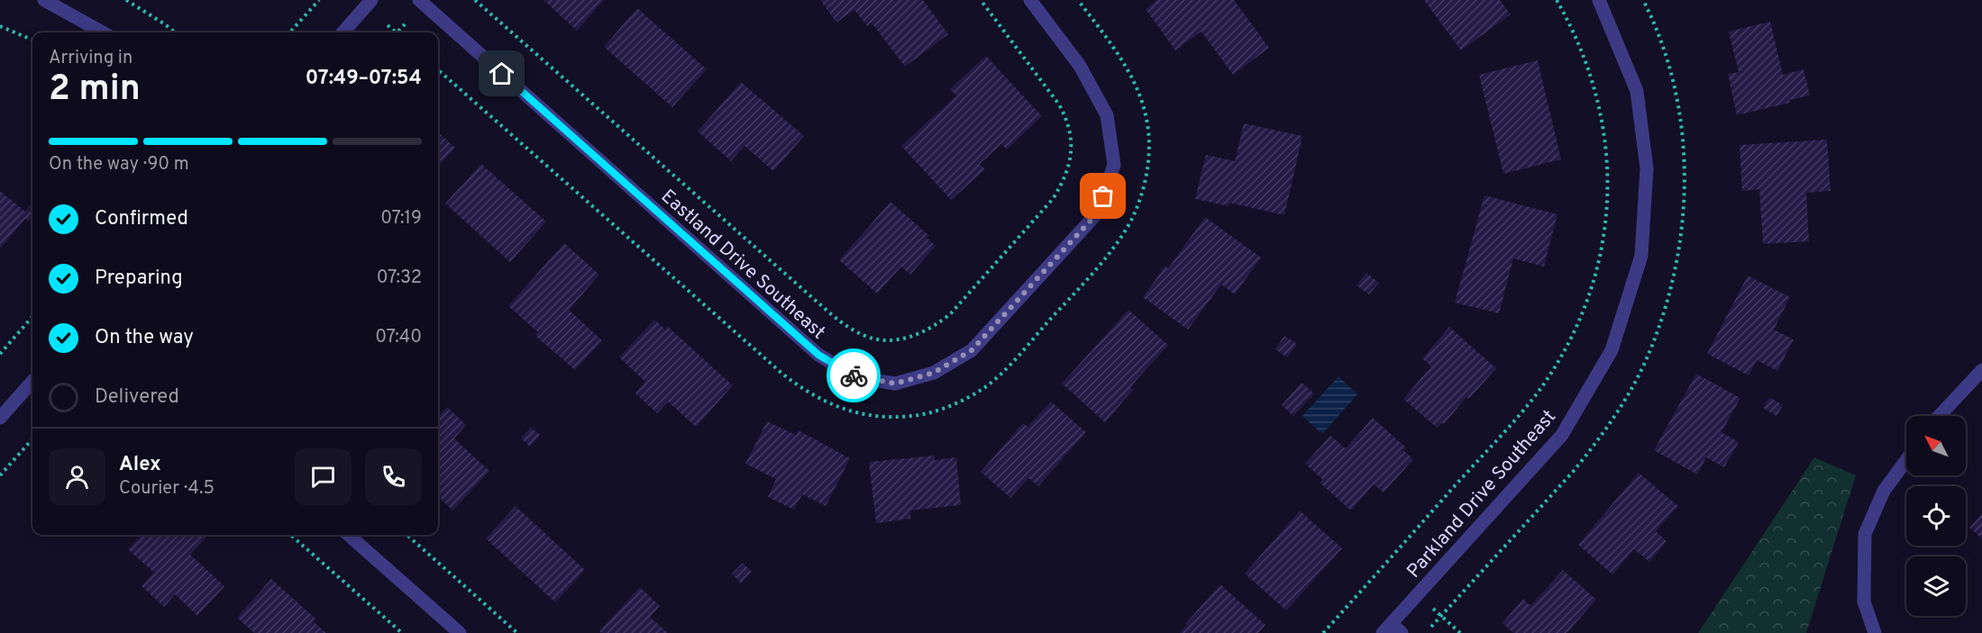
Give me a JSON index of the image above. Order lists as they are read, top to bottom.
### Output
{
  "streets": {
    "street": ["Eastland Drive Southeast", "Parkland Drive Southeast"]
  },
  "north": "top left",
  "page": {
    "heading": ["2 min", "Arriving in", "07:49–07:54"],
    "panel": ["Alex", "Courier · 4.5"],
    "bar": "On the way · 90 m",
    "list": [
      ["Confirmed", "07:19"],
      ["Preparing", "07:32"],
      ["On the way", "07:40"],
      "Delivered"
    ]
  }
}
